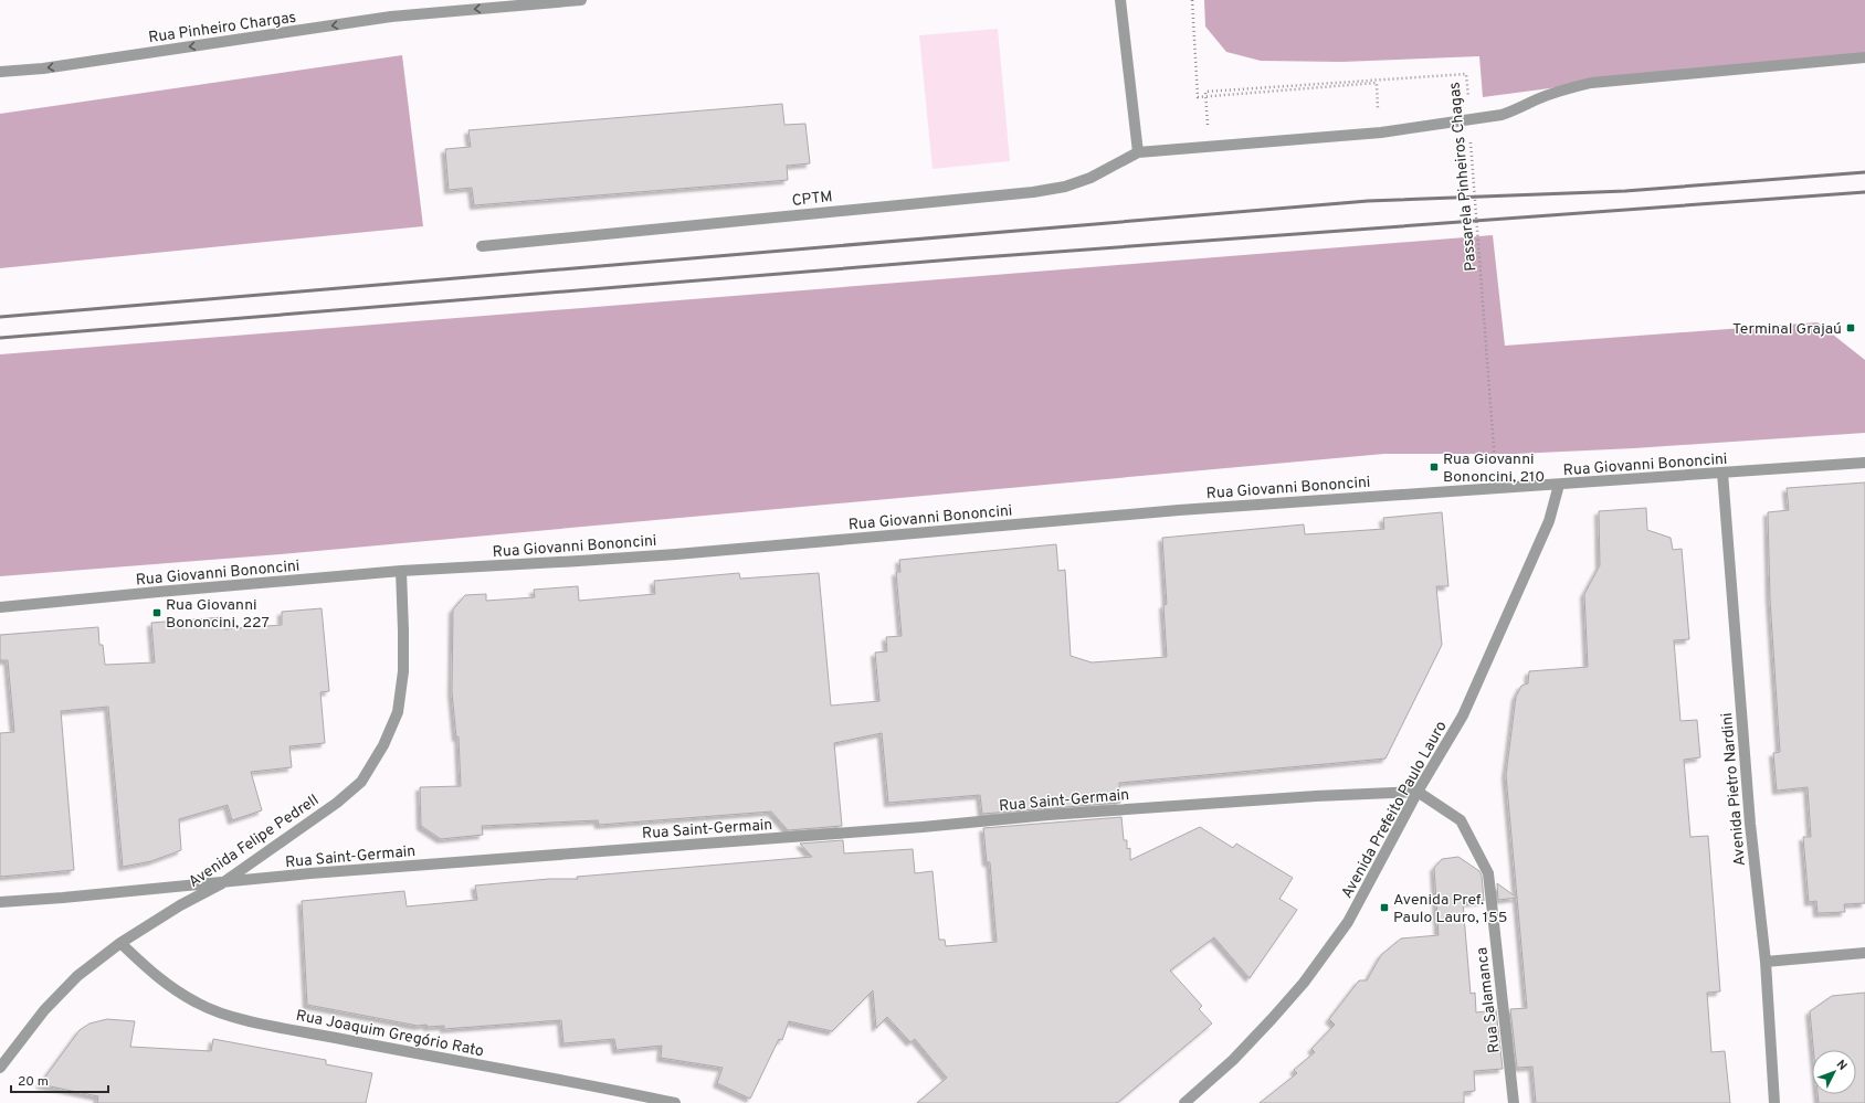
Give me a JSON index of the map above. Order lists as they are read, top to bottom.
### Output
{
  "streets": {
    "street": [
      "Rua Pinheiro Chargas",
      "CPTM",
      "Rua Giovanni Bononcini",
      "Avenida Pietro Nardini",
      "Rua Saint-Germain",
      "Avenida Prefeito Paulo Lauro",
      "Avenida Felipe Pedrell",
      "Rua Salamanca",
      "Rua Joaquim Gregório Rato"
    ],
    "path": ["Passarela Pinheiros Chagas"]
  },
  "crossings": [
    ["Rua Giovanni Bononcini", "Avenida Pietro Nardini"],
    ["Rua Giovanni Bononcini", "Avenida Prefeito Paulo Lauro"],
    ["Rua Giovanni Bononcini", "Avenida Felipe Pedrell"],
    ["Rua Saint-Germain", "Avenida Prefeito Paulo Lauro"],
    ["Rua Saint-Germain", "Avenida Felipe Pedrell"],
    ["Rua Saint-Germain", "Rua Salamanca"],
    ["Avenida Prefeito Paulo Lauro", "Rua Salamanca"],
    ["Avenida Felipe Pedrell", "Rua Joaquim Gregório Rato"]
  ],
  "one_way": ["Rua Pinheiro Chargas"],
  "places": {
    "transit": [
      "Terminal Grajaú",
      "Rua Giovanni Bononcini, 210",
      "Rua Giovanni Bononcini, 227",
      "Avenida Pref. Paulo Lauro, 155"
    ]
  },
  "scale_bar": "20 m",
  "north": "top right"
}
